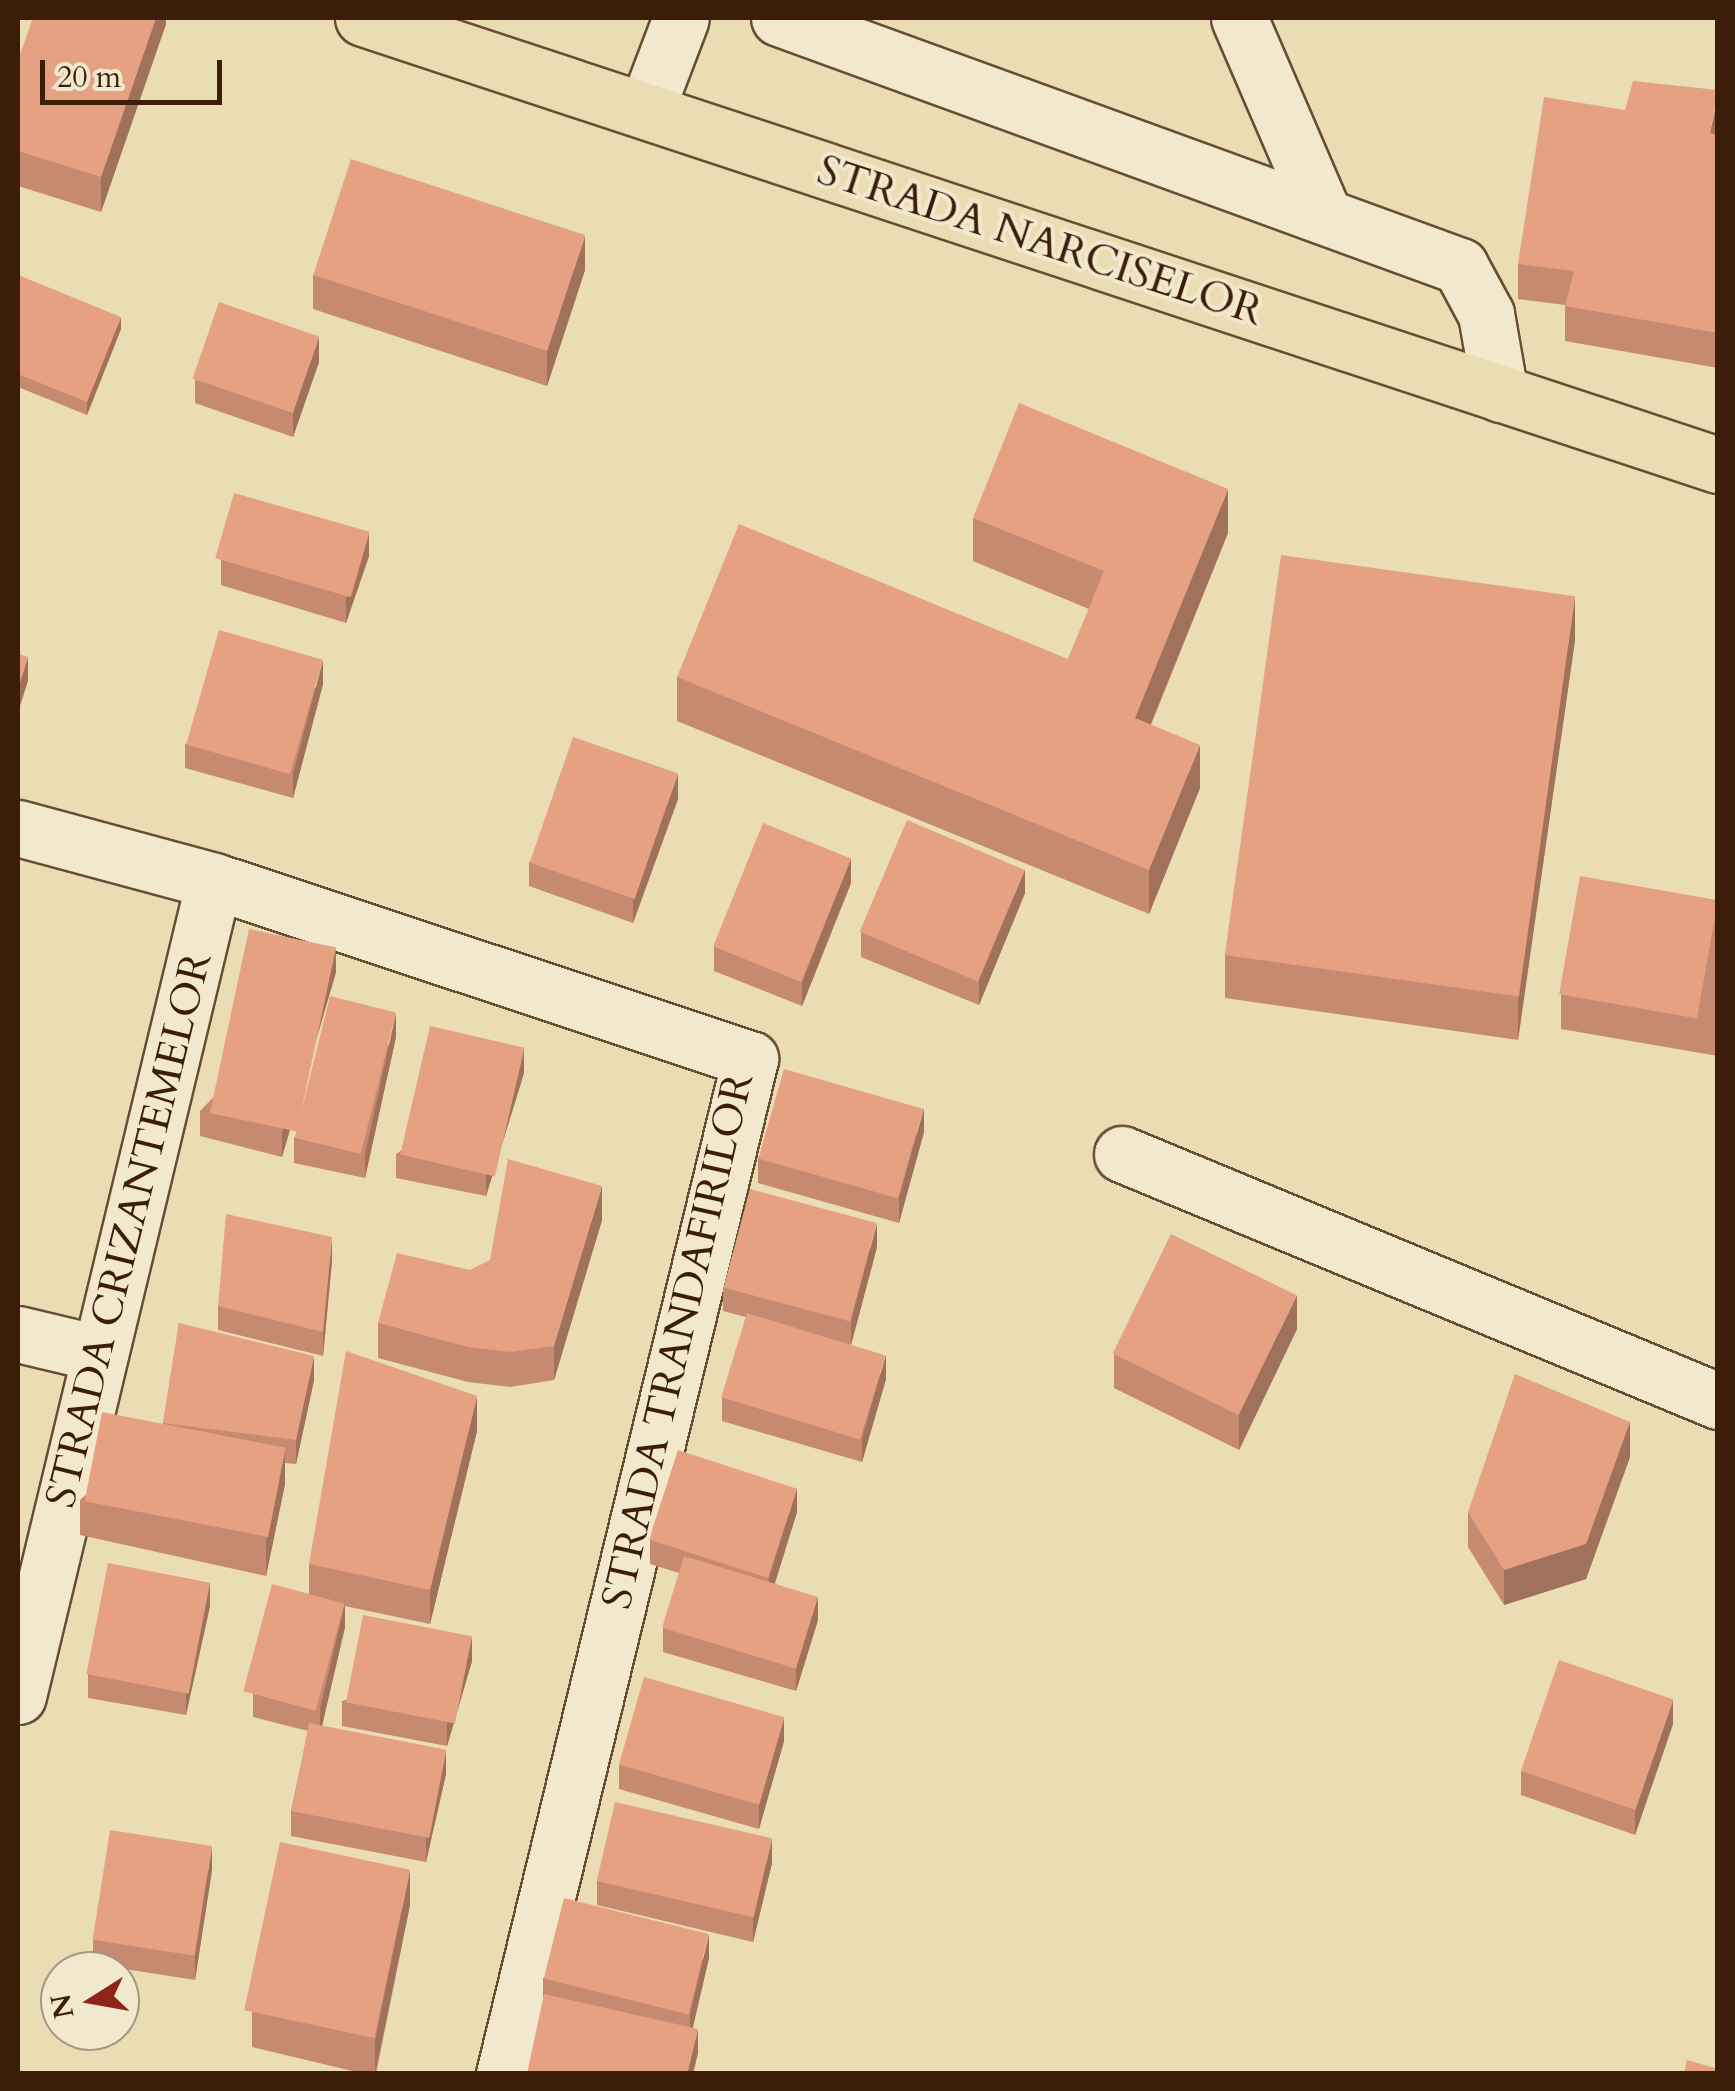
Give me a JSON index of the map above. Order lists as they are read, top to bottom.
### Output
{
  "streets": {
    "main road": ["STRADA NARCISELOR"],
    "street": ["STRADA CRIZANTEMELOR", "STRADA TRANDAFIRILOR"]
  },
  "crossings": [
    ["STRADA CRIZANTEMELOR", "STRADA TRANDAFIRILOR"]
  ],
  "scale_bar": "20 m",
  "north": "left"
}
